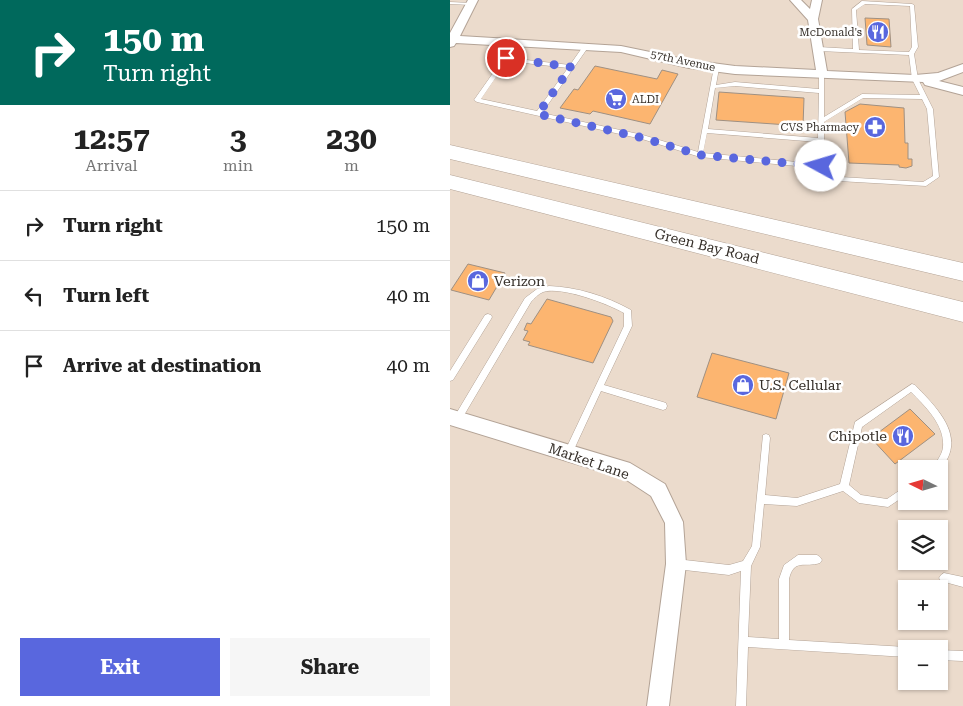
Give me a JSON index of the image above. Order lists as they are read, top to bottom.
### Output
{
  "streets": {
    "main road": ["Green Bay Road"],
    "street": ["57th Avenue", "Market Lane"]
  },
  "places": {
    "restaurant": ["McDonald's", "Chipotle"],
    "supermarket": ["ALDI"],
    "pharmacy": ["CVS Pharmacy"],
    "shop": ["Verizon", "U.S. Cellular"]
  },
  "north": "left",
  "page": {
    "turn": ["150 m", "Turn right"],
    "eta": [
      "12:57",
      "Arrival",
      "3",
      "min",
      "230",
      "m"
    ],
    "list": [
      {
        "name": "Turn right",
        "value": "150 m"
      },
      {
        "name": "Turn left",
        "value": "40 m"
      },
      {
        "name": "Arrive at destination",
        "value": "40 m"
      }
    ],
    "map_buttons": ["+", "−"],
    "buttons": ["Exit", "Share"]
  }
}
